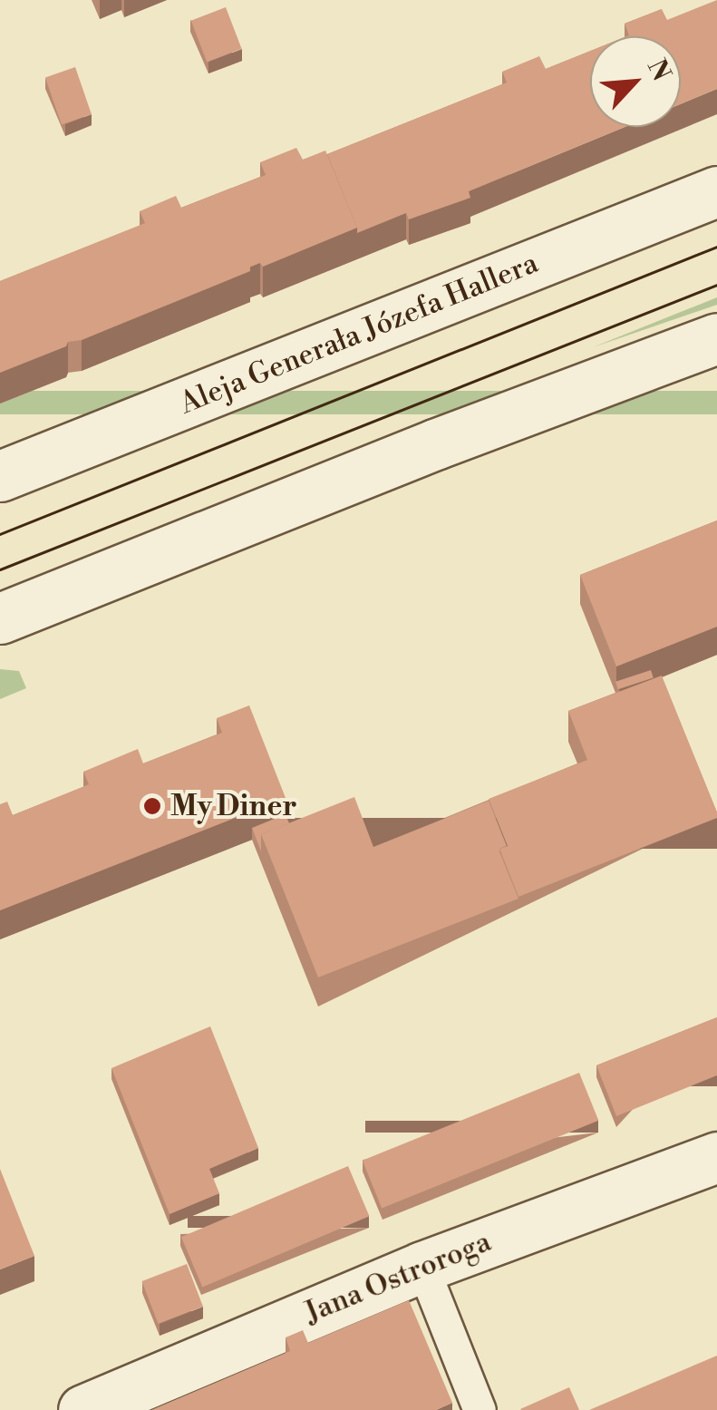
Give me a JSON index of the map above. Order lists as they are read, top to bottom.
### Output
{
  "streets": {
    "main road": ["Aleja Generała Józefa Hallera", "Jana Ostroroga"]
  },
  "places": ["My Diner"],
  "north": "top right"
}
